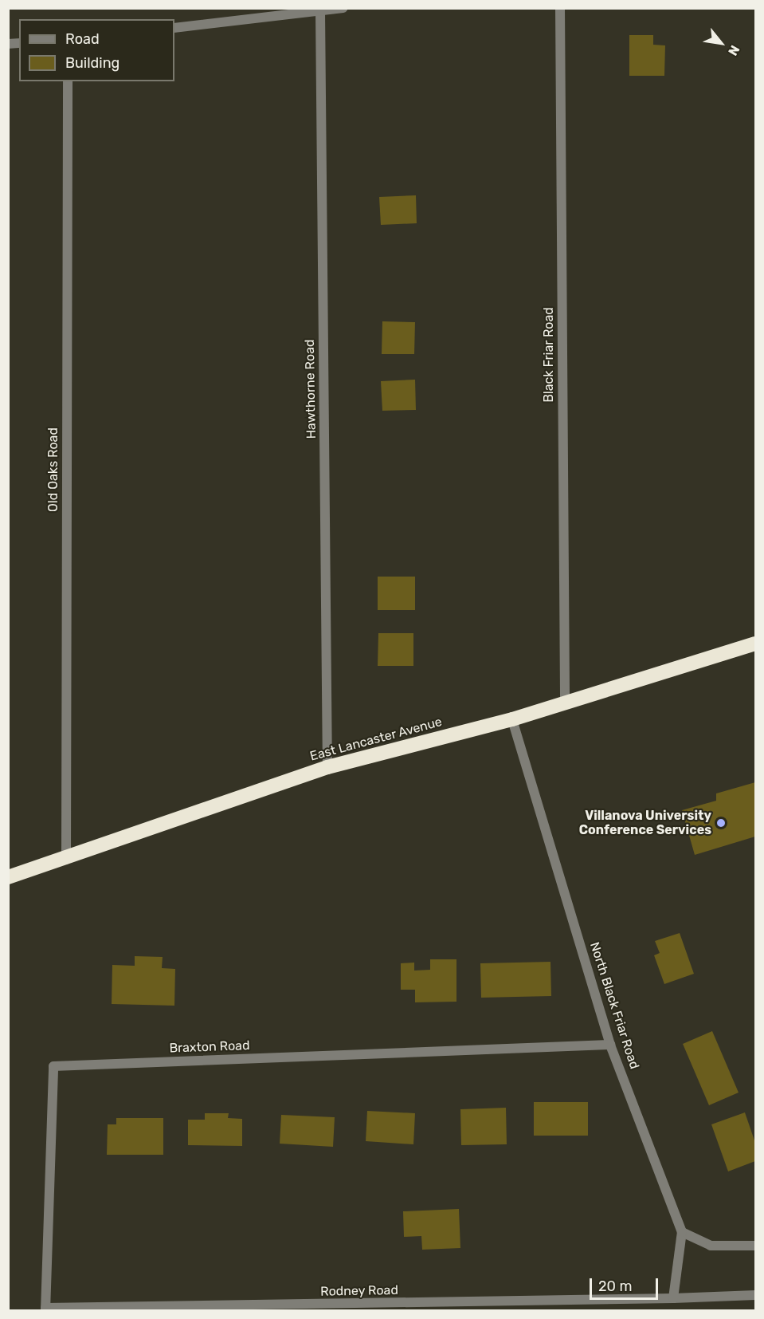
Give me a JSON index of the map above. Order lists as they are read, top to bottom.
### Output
{
  "streets": {
    "highway": ["East Lancaster Avenue"],
    "street": [
      "Black Friar Road",
      "Hawthorne Road",
      "Old Oaks Road",
      "North Black Friar Road",
      "Braxton Road",
      "Rodney Road"
    ]
  },
  "crossings": [
    ["Black Friar Road", "East Lancaster Avenue"],
    ["Hawthorne Road", "East Lancaster Avenue"],
    ["Old Oaks Road", "East Lancaster Avenue"],
    ["East Lancaster Avenue", "North Black Friar Road"],
    ["North Black Friar Road", "Braxton Road"],
    ["North Black Friar Road", "Rodney Road"],
    ["Braxton Road", "Rodney Road"]
  ],
  "places": ["Villanova University Conference Services"],
  "legend": ["Road", "Building"],
  "scale_bar": "20 m",
  "north": "bottom right"
}
